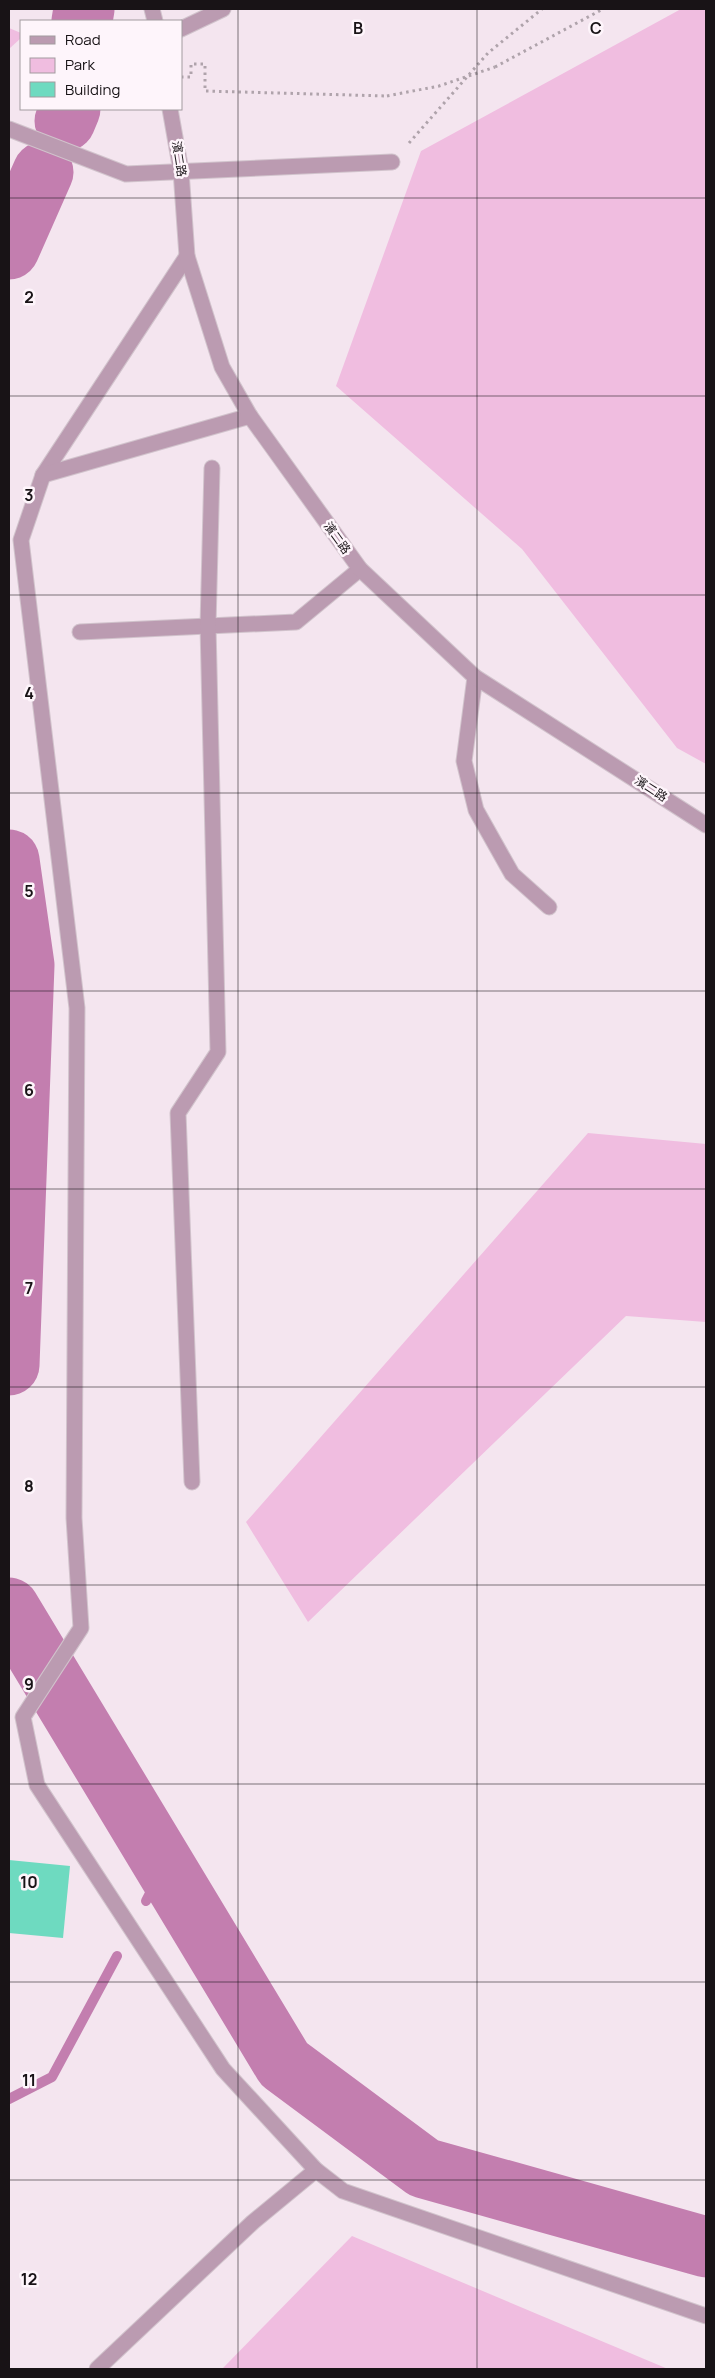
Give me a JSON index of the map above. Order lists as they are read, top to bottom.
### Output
{
  "streets": {
    "street": ["濱二路"]
  },
  "legend": ["Road", "Park", "Building"],
  "grid": {
    "columns": ["B", "C"],
    "rows": [
      "2",
      "3",
      "4",
      "5",
      "6",
      "7",
      "8",
      "9",
      "10",
      "11",
      "12"
    ]
  }
}
